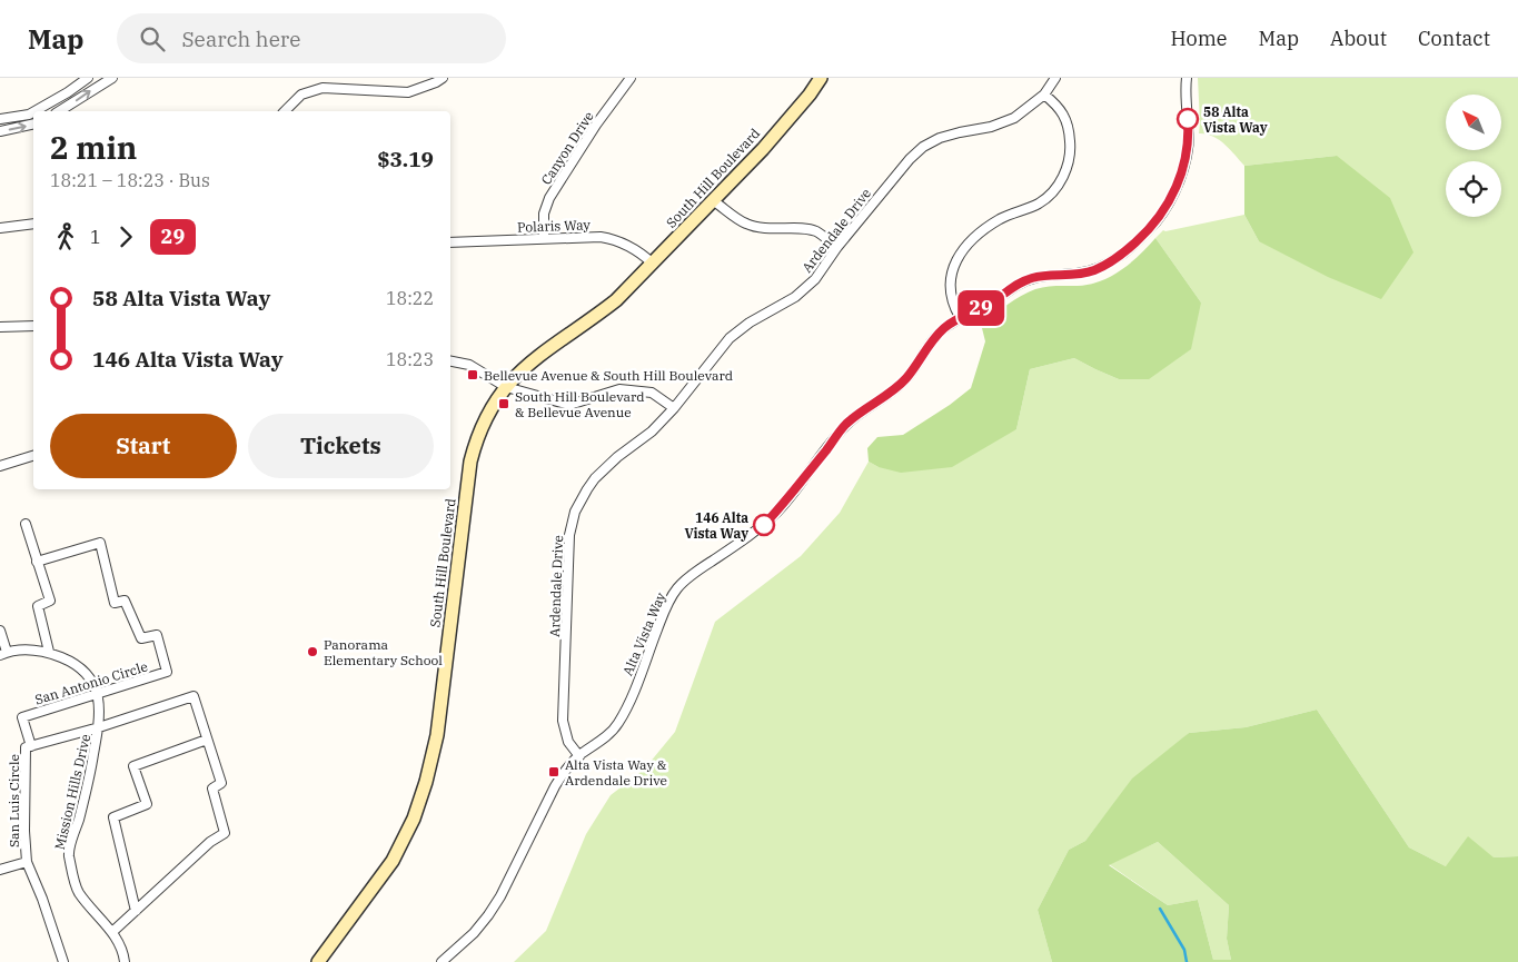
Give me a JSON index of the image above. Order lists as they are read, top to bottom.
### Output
{
  "streets": {
    "street": [
      "Canyon Drive",
      "South Hill Boulevard",
      "Polaris Way",
      "Ardendale Drive",
      "Alta Vista Way",
      "San Antonio Circle",
      "Mission Hills Drive",
      "San Luis Circle"
    ]
  },
  "crossings": [
    ["Canyon Drive", "Polaris Way"],
    ["South Hill Boulevard", "Polaris Way"],
    ["Ardendale Drive", "Alta Vista Way"],
    ["San Antonio Circle", "Mission Hills Drive"],
    ["San Antonio Circle", "San Luis Circle"],
    ["Mission Hills Drive", "San Luis Circle"]
  ],
  "places": {
    "other": ["58 Alta Vista Way", "146 Alta Vista Way", "Panorama Elementary School"],
    "transit": ["Bellevue Avenue & South Hill Boulevard", "South Hill Boulevard & Bellevue Avenue", "Alta Vista Way & Ardendale Drive"]
  },
  "lines": ["bus line 29"],
  "north": "top left",
  "page": {
    "header": "Map",
    "search": "Search here",
    "nav": [
      "Home",
      "Map",
      "About",
      "Contact"
    ],
    "on_map": "29",
    "heading": ["2 min", "18:21 – 18:23 · Bus", "$3.19"],
    "legs": ["1", "29"],
    "list": [
      {
        "name": "58 Alta Vista Way",
        "value": "18:22"
      },
      {
        "name": "146 Alta Vista Way",
        "value": "18:23"
      }
    ],
    "buttons": ["Start", "Tickets"]
  }
}
